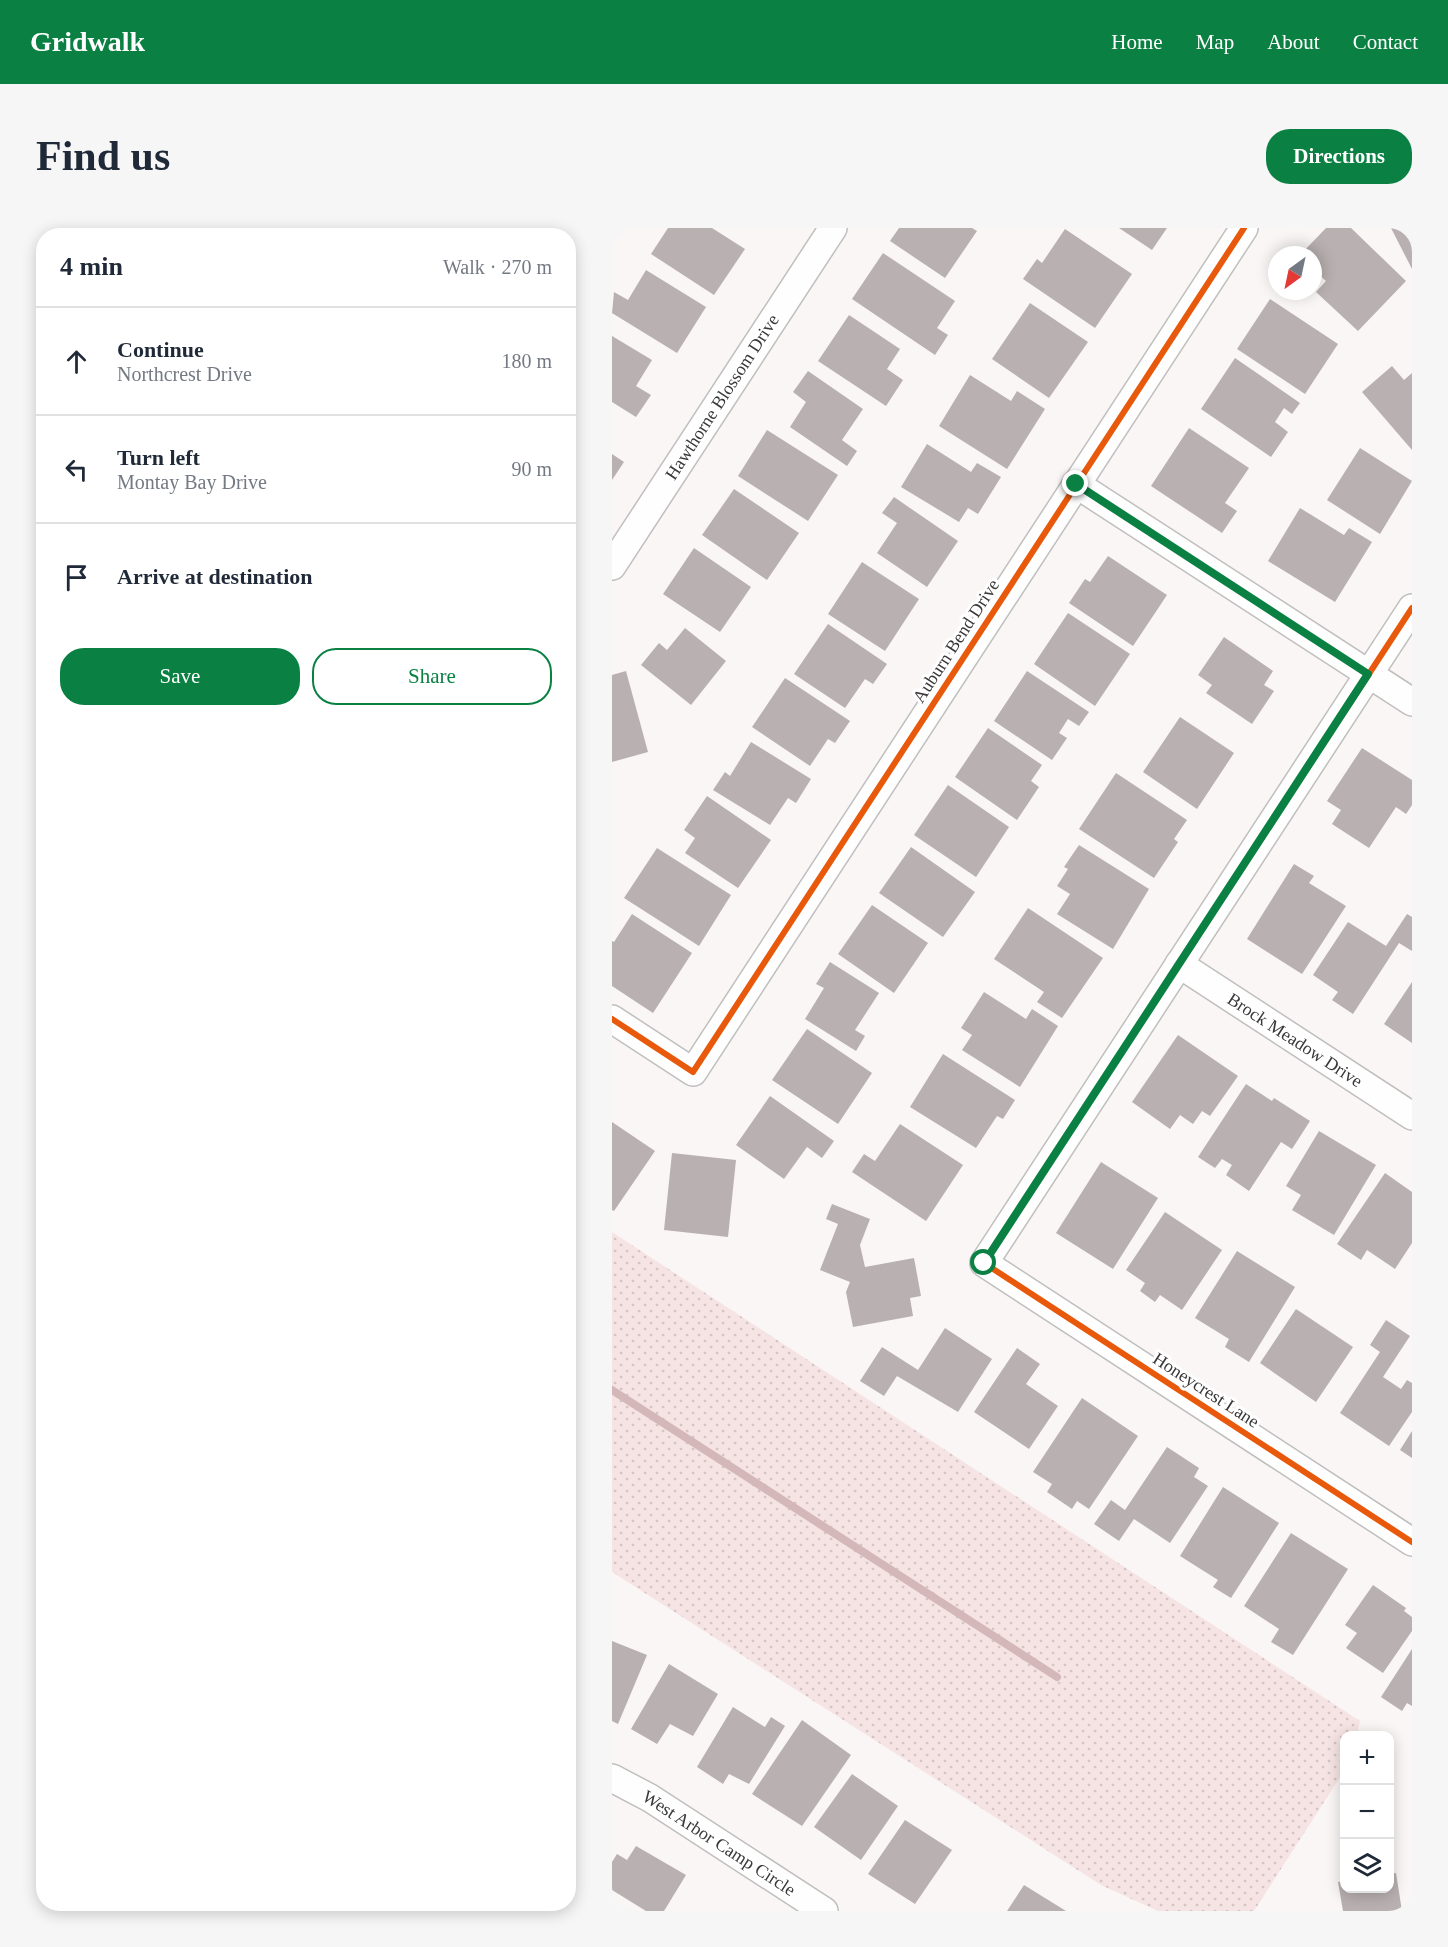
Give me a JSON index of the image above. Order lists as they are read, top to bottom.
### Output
{
  "streets": {
    "street": [
      "Hawthorne Blossom Drive",
      "Auburn Bend Drive",
      "Brock Meadow Drive",
      "Honeycrest Lane",
      "West Arbor Camp Circle"
    ]
  },
  "crossings": [
    ["Brock Meadow Drive", "Honeycrest Lane"]
  ],
  "north": "bottom left",
  "page": {
    "header": "Gridwalk",
    "nav": [
      "Home",
      "Map",
      "About",
      "Contact"
    ],
    "buttons": [
      "Directions",
      ["Save", "Share"]
    ],
    "title": "Find us",
    "heading": ["4 min", "Walk · 270 m"],
    "list": [
      ["Continue", "Northcrest Drive", "180 m"],
      ["Turn left", "Montay Bay Drive", "90 m"],
      "Arrive at destination"
    ],
    "map_buttons": ["+", "−"]
  }
}
